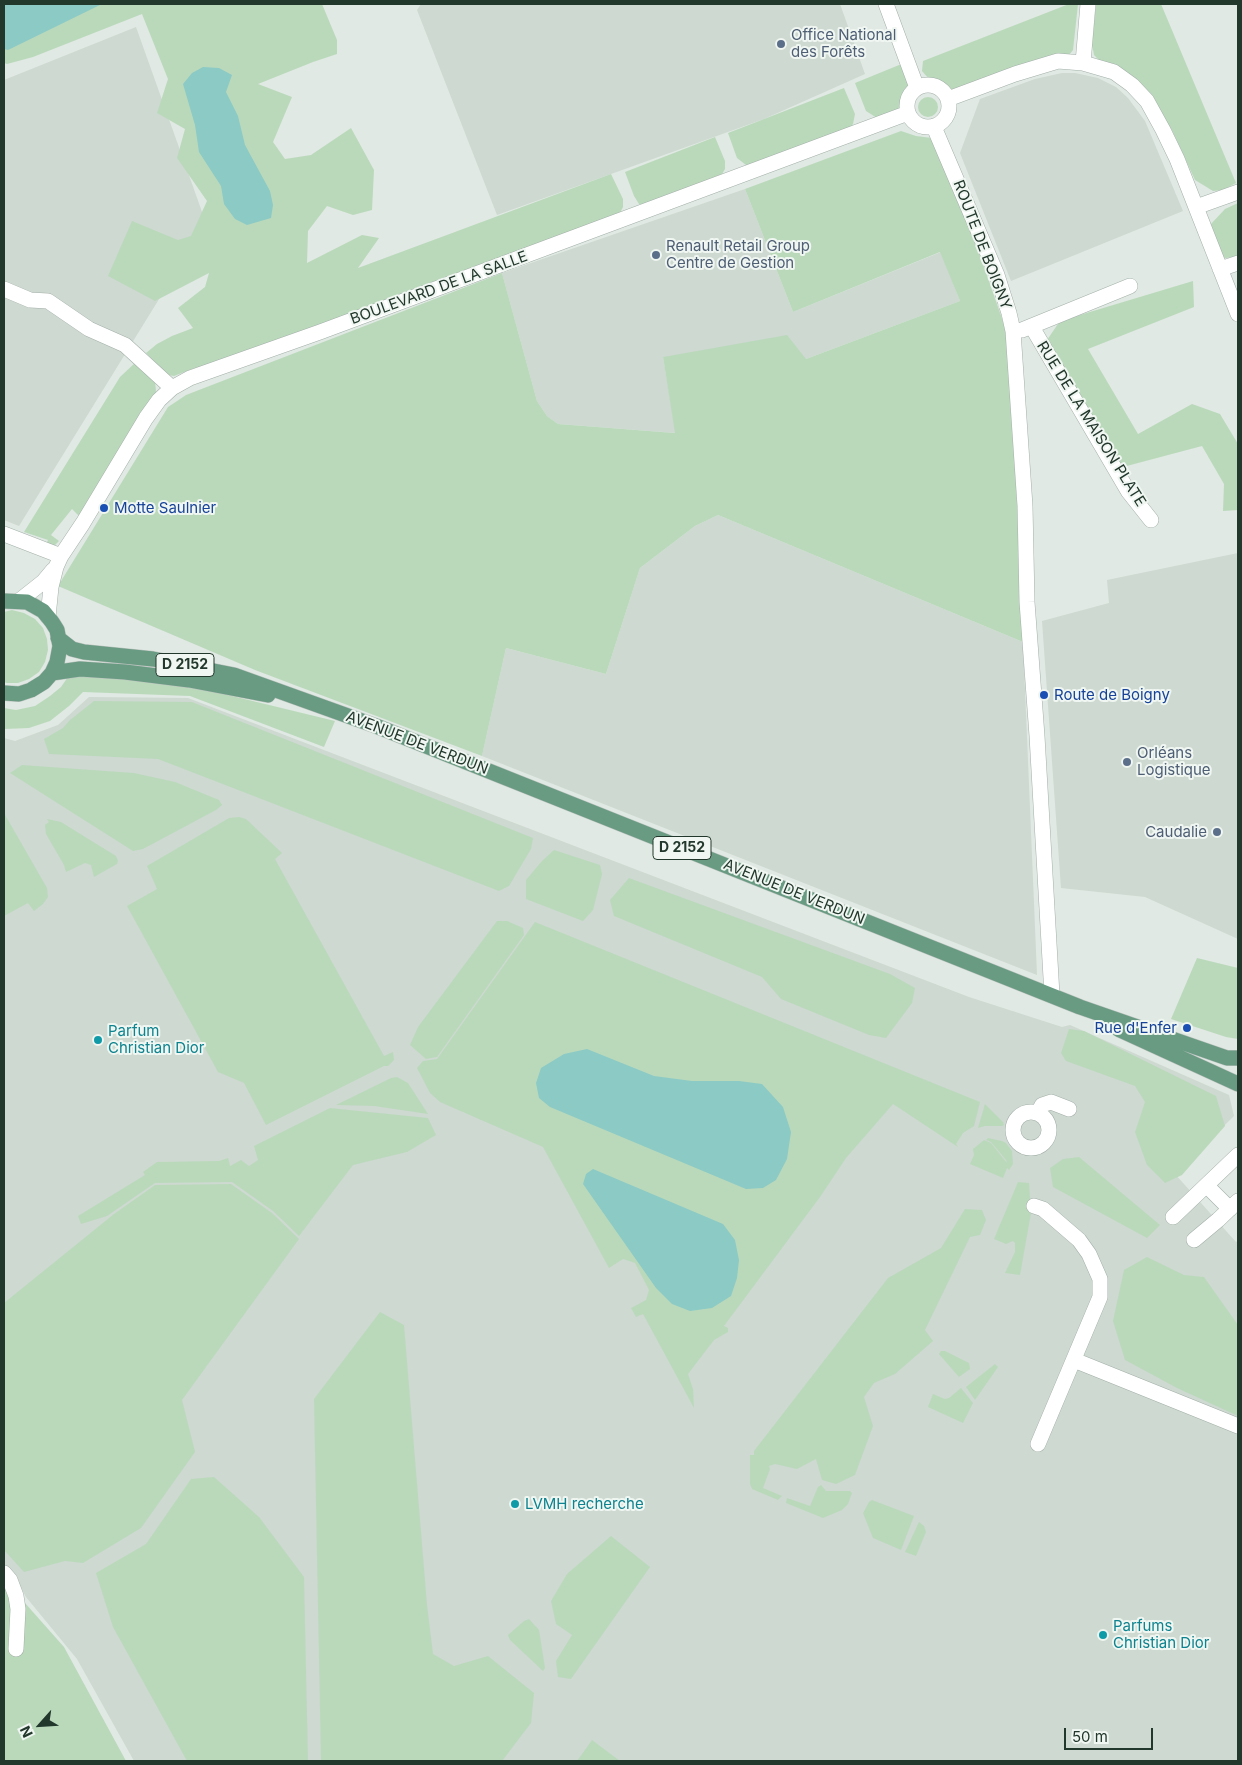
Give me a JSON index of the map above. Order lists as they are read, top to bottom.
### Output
{
  "streets": {
    "main road": ["D 2152", "AVENUE DE VERDUN"],
    "street": ["ROUTE DE BOIGNY", "BOULEVARD DE LA SALLE", "RUE DE LA MAISON PLATE"]
  },
  "crossings": [
    ["ROUTE DE BOIGNY", "BOULEVARD DE LA SALLE"],
    ["ROUTE DE BOIGNY", "AVENUE DE VERDUN"]
  ],
  "places": [
    "Office National des Forêts",
    "Renault Retail Group Centre de Gestion",
    "Motte Saulnier",
    "Route de Boigny",
    "Orléans Logistique",
    "Caudalie",
    "Rue d'Enfer",
    "Parfum Christian Dior",
    "LVMH recherche",
    "Parfums Christian Dior"
  ],
  "scale_bar": "50 m",
  "north": "bottom left"
}
